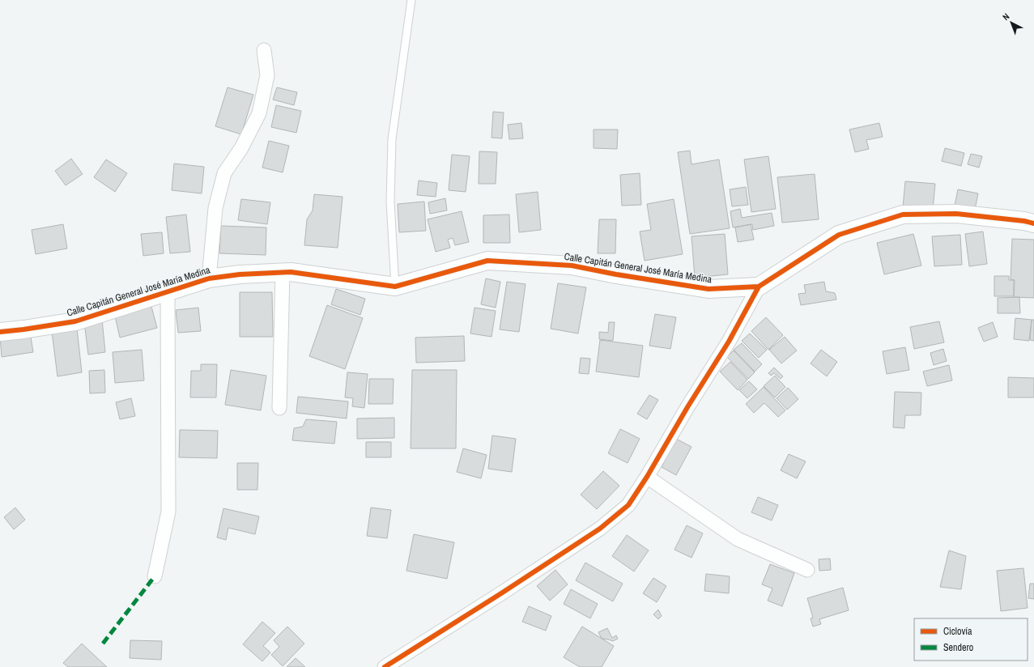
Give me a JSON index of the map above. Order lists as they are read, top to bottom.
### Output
{
  "streets": {
    "street": ["Calle Capitán General José María Medina"]
  },
  "legend": ["Ciclovía", "Sendero"],
  "north": "top left"
}
